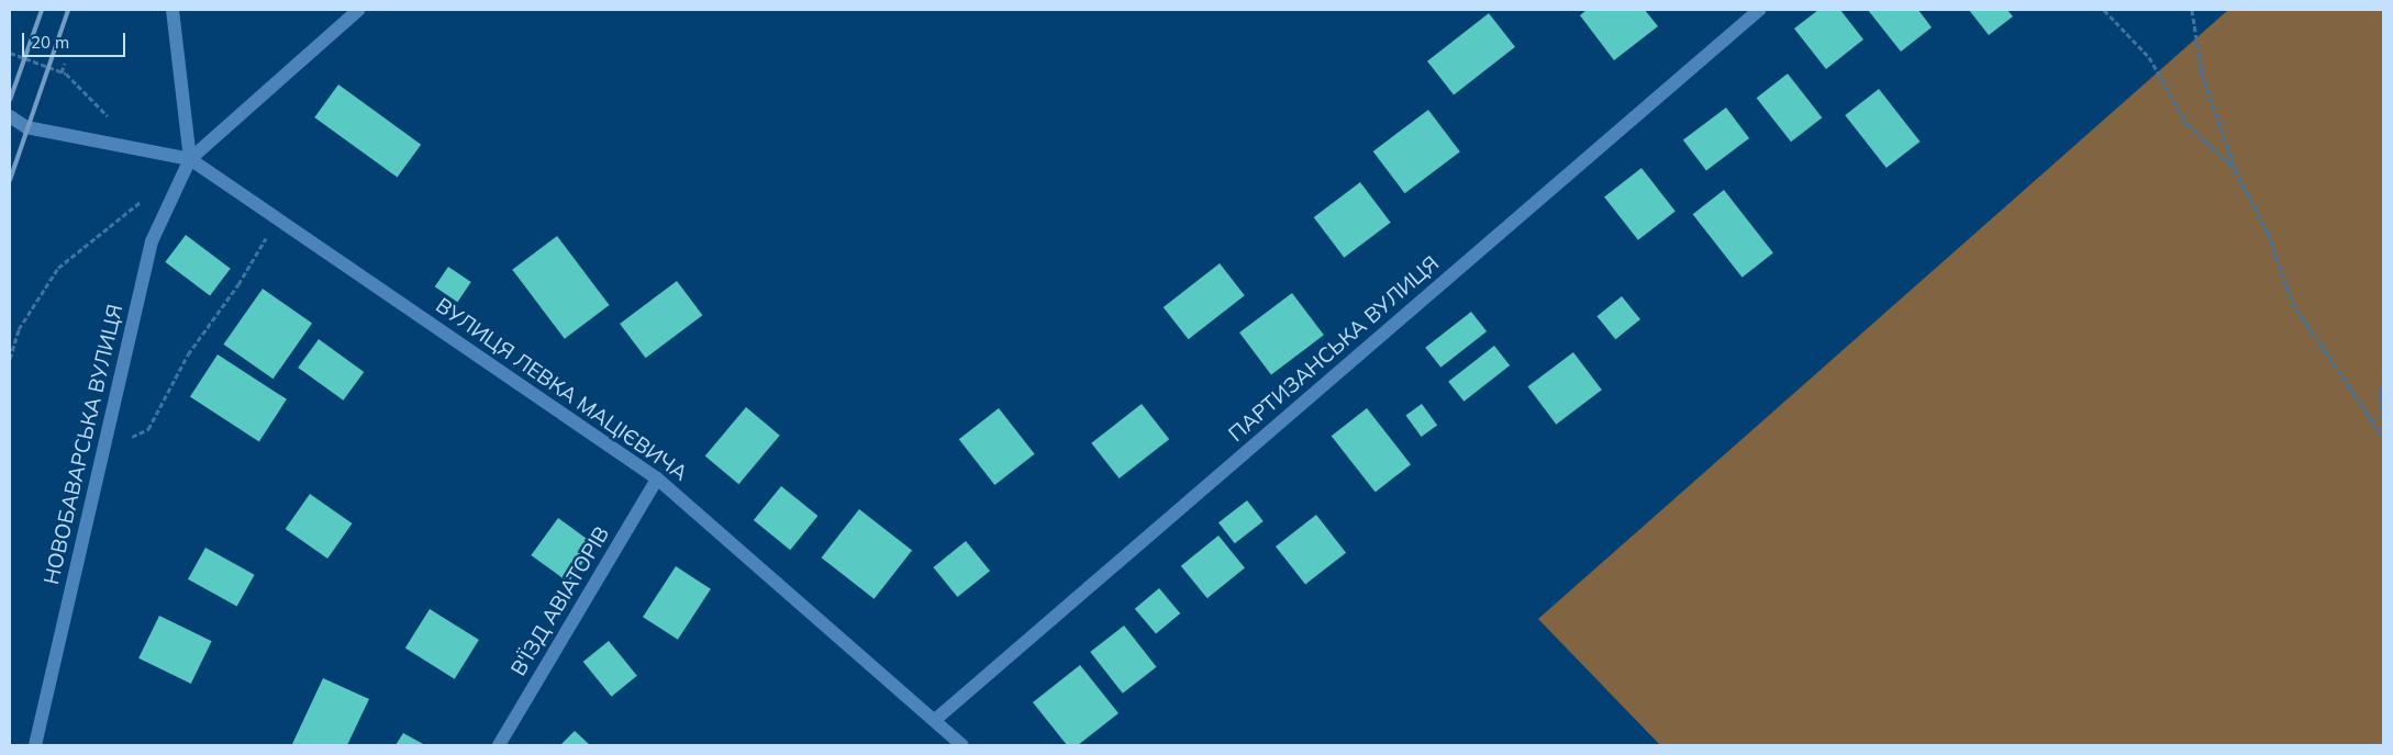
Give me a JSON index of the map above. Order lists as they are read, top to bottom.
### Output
{
  "streets": {
    "street": [
      "ПАРТИЗАНСЬКА ВУЛИЦЯ",
      "ВУЛИЦЯ ЛЕВКА МАЦІЄВИЧА",
      "НОВОБАВАРСЬКА ВУЛИЦЯ",
      "В'ЇЗД АВІАТОРІВ"
    ]
  },
  "crossings": [
    ["ПАРТИЗАНСЬКА ВУЛИЦЯ", "ВУЛИЦЯ ЛЕВКА МАЦІЄВИЧА"],
    ["ВУЛИЦЯ ЛЕВКА МАЦІЄВИЧА", "НОВОБАВАРСЬКА ВУЛИЦЯ"],
    ["ВУЛИЦЯ ЛЕВКА МАЦІЄВИЧА", "В'ЇЗД АВІАТОРІВ"]
  ],
  "scale_bar": "20 m"
}
